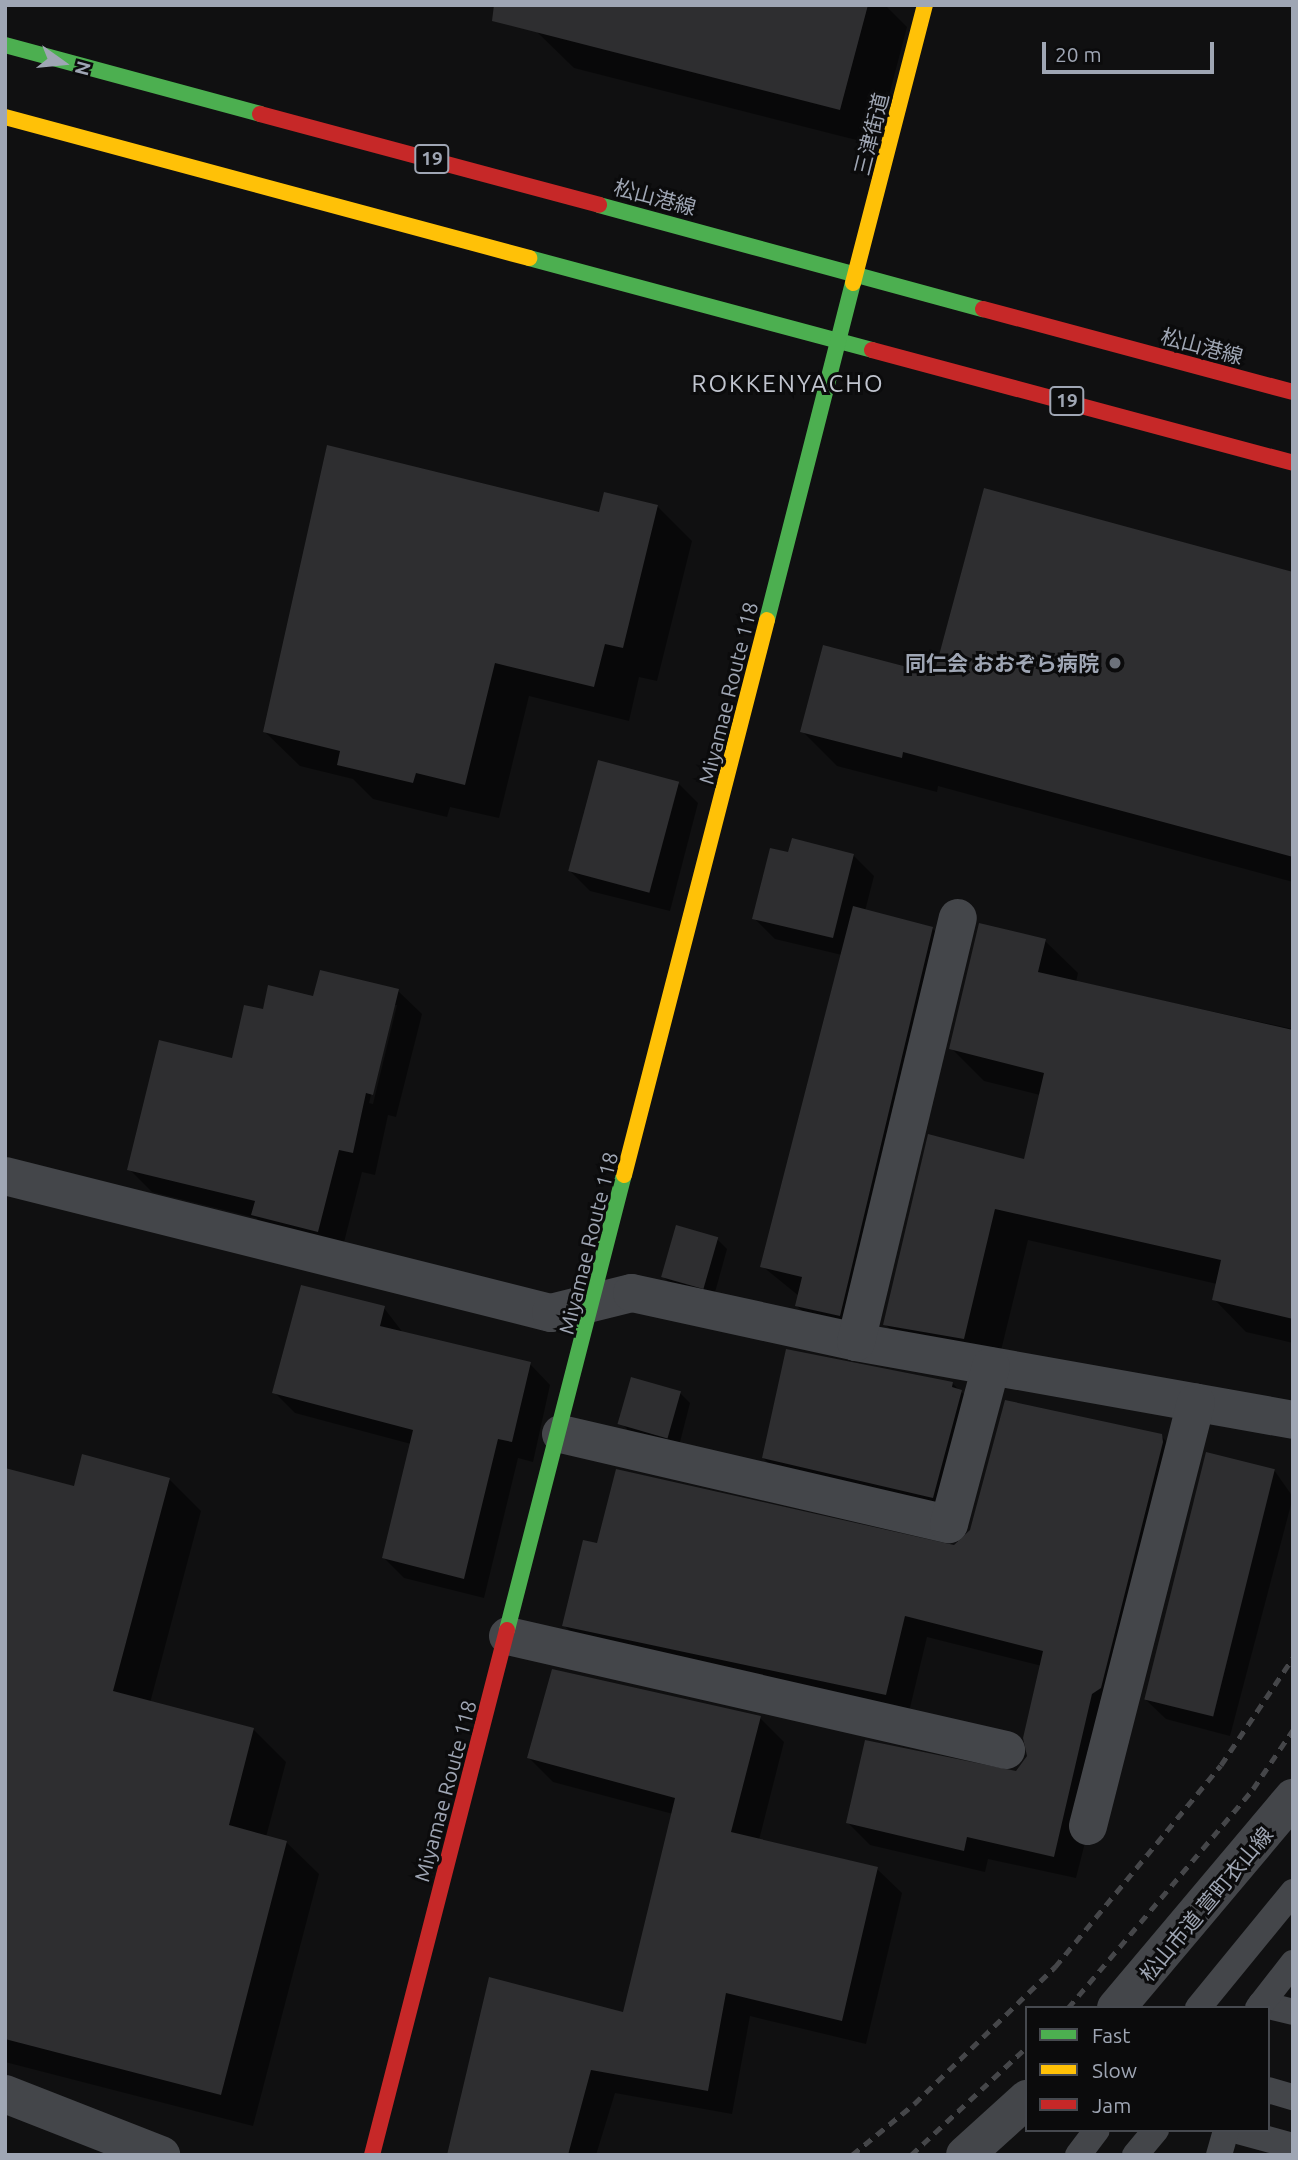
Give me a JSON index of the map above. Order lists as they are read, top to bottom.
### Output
{
  "streets": {
    "main road": [
      "三津街道",
      "19",
      "松山港線",
      "Miyamae Route 118"
    ],
    "street": ["松山市道 萱町衣山線"]
  },
  "crossings": [
    ["三津街道", "19"],
    ["三津街道", "松山港線"],
    ["三津街道", "Miyamae Route 118"],
    ["19", "Miyamae Route 118"]
  ],
  "districts": ["ROKKENYACHO"],
  "places": ["同仁会 おおぞら病院"],
  "legend": ["Fast", "Slow", "Jam"],
  "scale_bar": "20 m",
  "north": "right"
}
